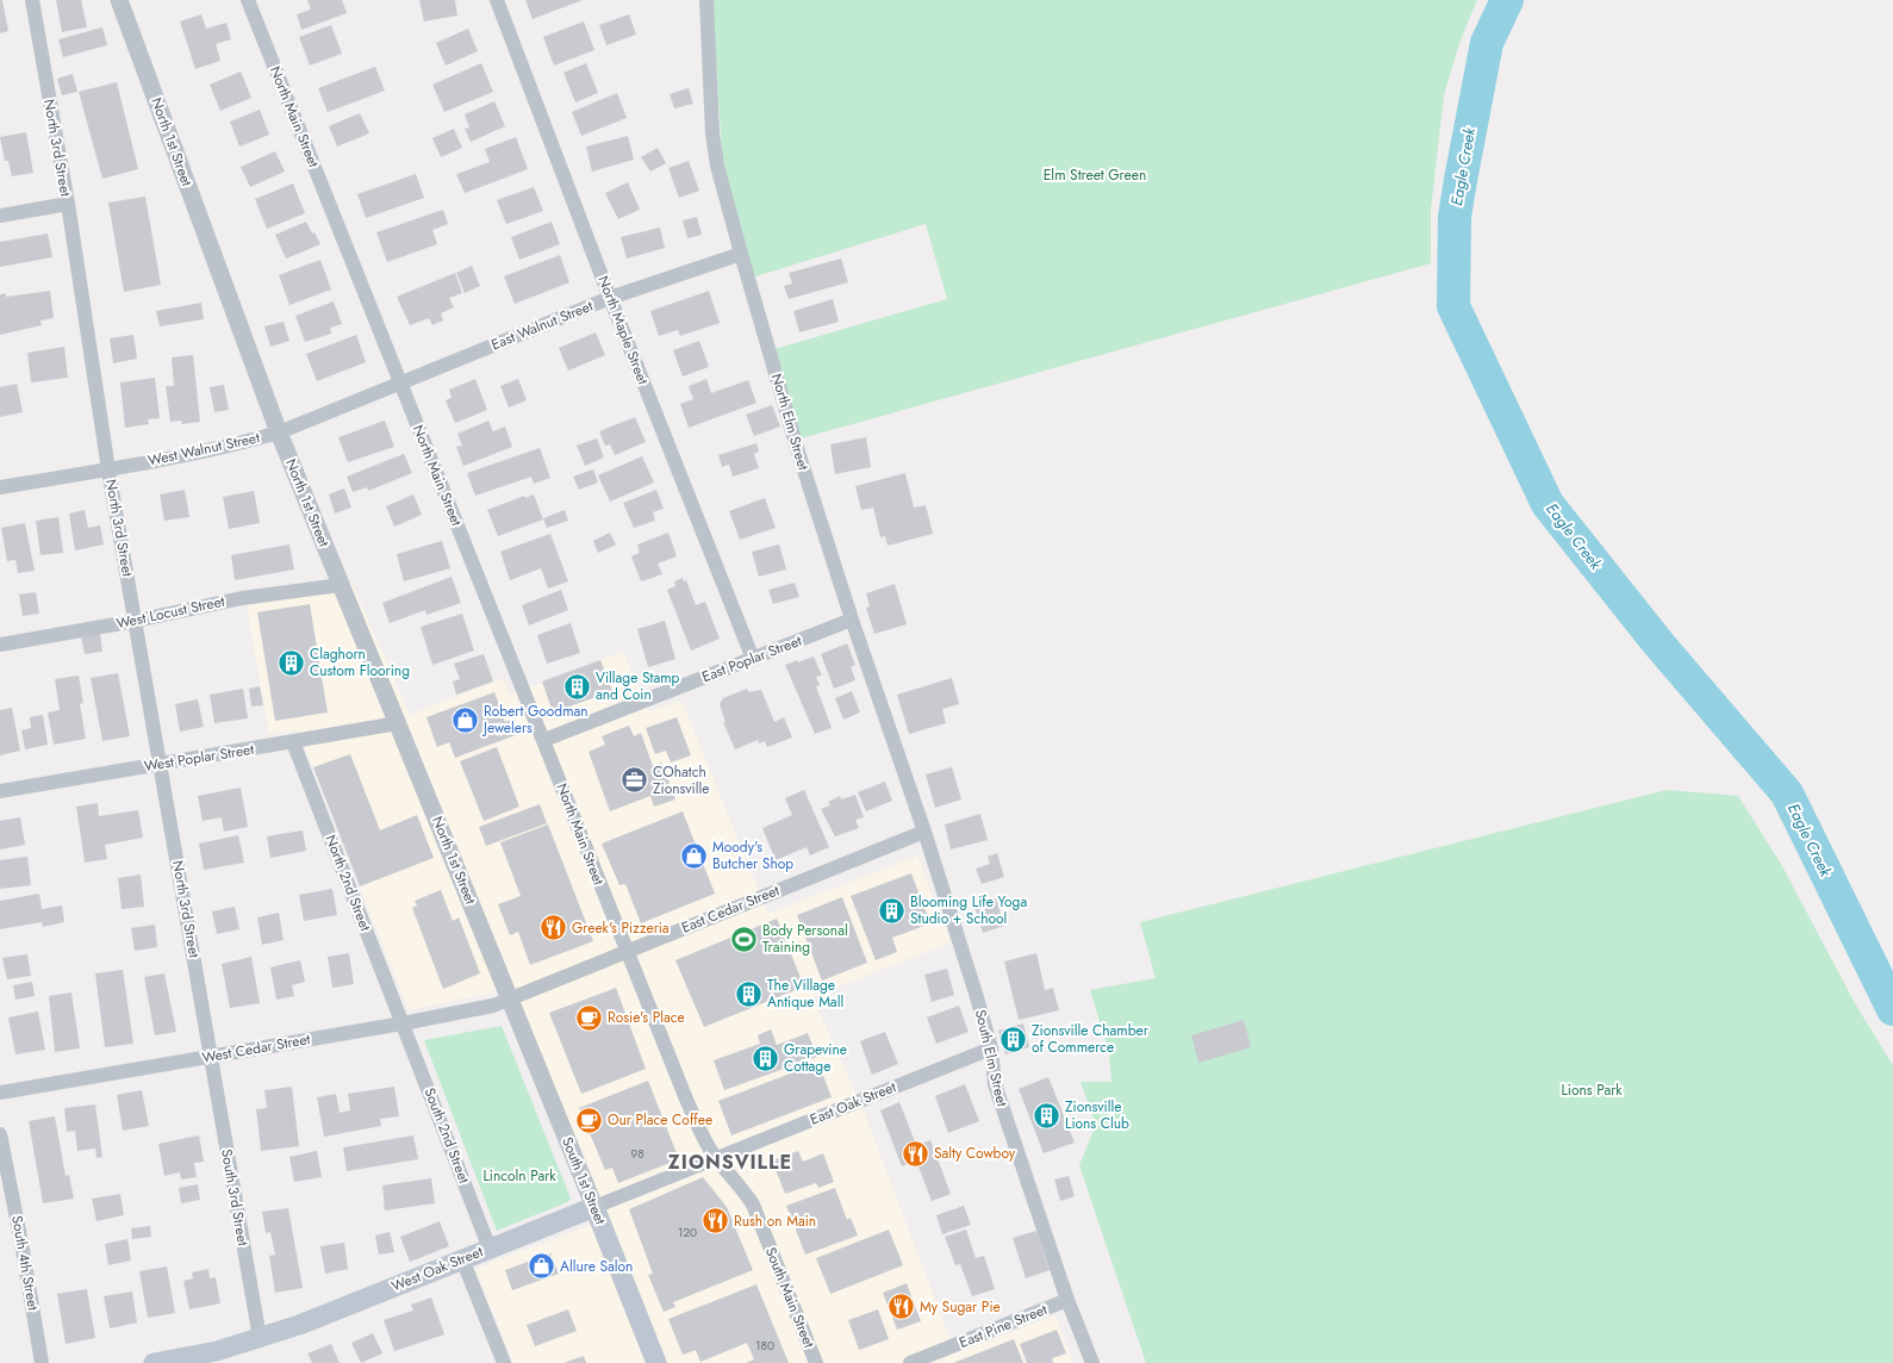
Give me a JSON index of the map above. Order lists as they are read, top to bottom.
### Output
{
  "streets": {
    "main road": ["South 1st Street", "West Oak Street"],
    "street": [
      "North Main Street",
      "North 1st Street",
      "North 3rd Street",
      "East Walnut Street",
      "North Maple Street",
      "North Elm Street",
      "West Walnut Street",
      "West Locust Street",
      "East Poplar Street",
      "West Poplar Street",
      "North 2nd Street",
      "East Cedar Street",
      "West Cedar Street",
      "South Elm Street",
      "East Oak Street",
      "South 2nd Street",
      "South 3rd Street",
      "South 4th Street",
      "South Main Street",
      "East Pine Street"
    ]
  },
  "crossings": [
    ["North Main Street", "East Walnut Street"],
    ["North Main Street", "West Walnut Street"],
    ["North Main Street", "East Poplar Street"],
    ["North Main Street", "East Cedar Street"],
    ["North Main Street", "South Main Street"],
    ["North 1st Street", "West Walnut Street"],
    ["North 1st Street", "West Locust Street"],
    ["North 1st Street", "West Poplar Street"],
    ["North 1st Street", "East Cedar Street"],
    ["North 1st Street", "West Cedar Street"],
    ["North 1st Street", "South 1st Street"],
    ["North 3rd Street", "West Walnut Street"],
    ["North 3rd Street", "West Locust Street"],
    ["North 3rd Street", "West Poplar Street"],
    ["North 3rd Street", "West Cedar Street"],
    ["North 3rd Street", "South 3rd Street"],
    ["East Walnut Street", "North Maple Street"],
    ["East Walnut Street", "North Elm Street"],
    ["East Walnut Street", "West Walnut Street"],
    ["North Maple Street", "East Poplar Street"],
    ["North Elm Street", "East Poplar Street"],
    ["North Elm Street", "East Cedar Street"],
    ["North Elm Street", "South Elm Street"],
    ["West Poplar Street", "North 2nd Street"],
    ["North 2nd Street", "West Cedar Street"],
    ["North 2nd Street", "South 2nd Street"],
    ["East Cedar Street", "West Cedar Street"],
    ["East Cedar Street", "South Elm Street"],
    ["East Cedar Street", "South 1st Street"],
    ["East Cedar Street", "South Main Street"],
    ["West Cedar Street", "South 2nd Street"],
    ["West Cedar Street", "South 1st Street"],
    ["West Cedar Street", "South 3rd Street"],
    ["South Elm Street", "East Oak Street"],
    ["South Elm Street", "East Pine Street"],
    ["East Oak Street", "West Oak Street"],
    ["East Oak Street", "South Main Street"],
    ["South 2nd Street", "West Oak Street"],
    ["South 1st Street", "West Oak Street"],
    ["South 3rd Street", "West Oak Street"],
    ["West Oak Street", "South Main Street"]
  ],
  "districts": ["ZIONSVILLE"],
  "water": ["Eagle Creek"],
  "parks": ["Elm Street Green", "Lions Park", "Lincoln Park"],
  "places": {
    "building": [
      "Claghorn Custom Flooring",
      "Village Stamp and Coin",
      "Blooming Life Yoga Studio + School",
      "The Village Antique Mall",
      "Zionsville Chamber of Commerce",
      "Grapevine Cottage",
      "Zionsville Lions Club"
    ],
    "shop": ["Robert Goodman Jewelers", "Moody's Butcher Shop", "Allure Salon"],
    "office": ["COhatch Zionsville"],
    "restaurant": [
      "Greek's Pizzeria",
      "Salty Cowboy",
      "Rush on Main",
      "My Sugar Pie"
    ],
    "sports": ["Body Personal Training"],
    "cafe": ["Rosie's Place", "Our Place Coffee"]
  },
  "house_numbers": ["98", "120", "180"]
}
